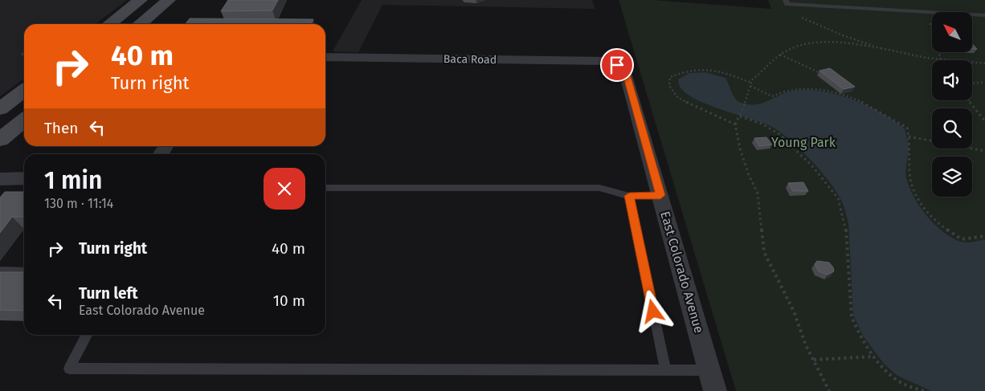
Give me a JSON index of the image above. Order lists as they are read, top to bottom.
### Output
{
  "streets": {
    "street": ["Baca Road", "East Colorado Avenue"]
  },
  "crossings": [
    ["Baca Road", "East Colorado Avenue"]
  ],
  "parks": ["Young Park"],
  "north": "top left",
  "page": {
    "turn": ["40 m", "Turn right"],
    "then": "Then",
    "heading": ["1 min", "130 m · 11:14"],
    "list": [
      {
        "name": "Turn right",
        "value": "40 m"
      },
      {
        "name": "Turn left",
        "note": "East Colorado Avenue",
        "value": "10 m"
      }
    ]
  }
}
